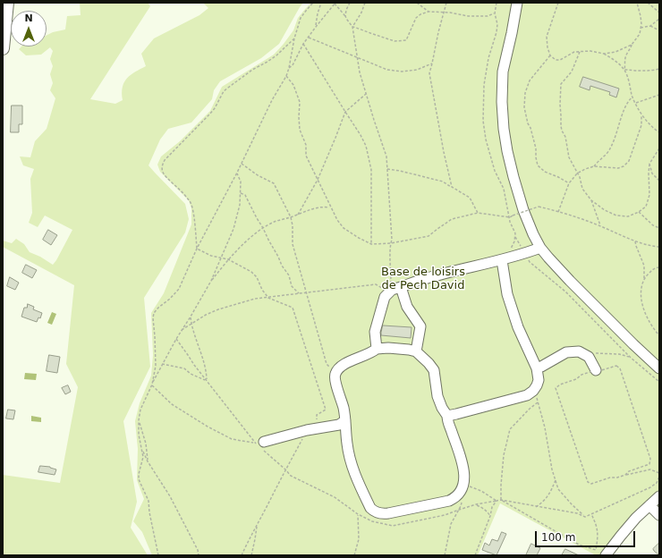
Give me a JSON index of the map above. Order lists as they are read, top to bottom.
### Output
{
  "parks": ["Base de loisirs de Pech David"],
  "scale_bar": "100 m",
  "north": "top"
}
